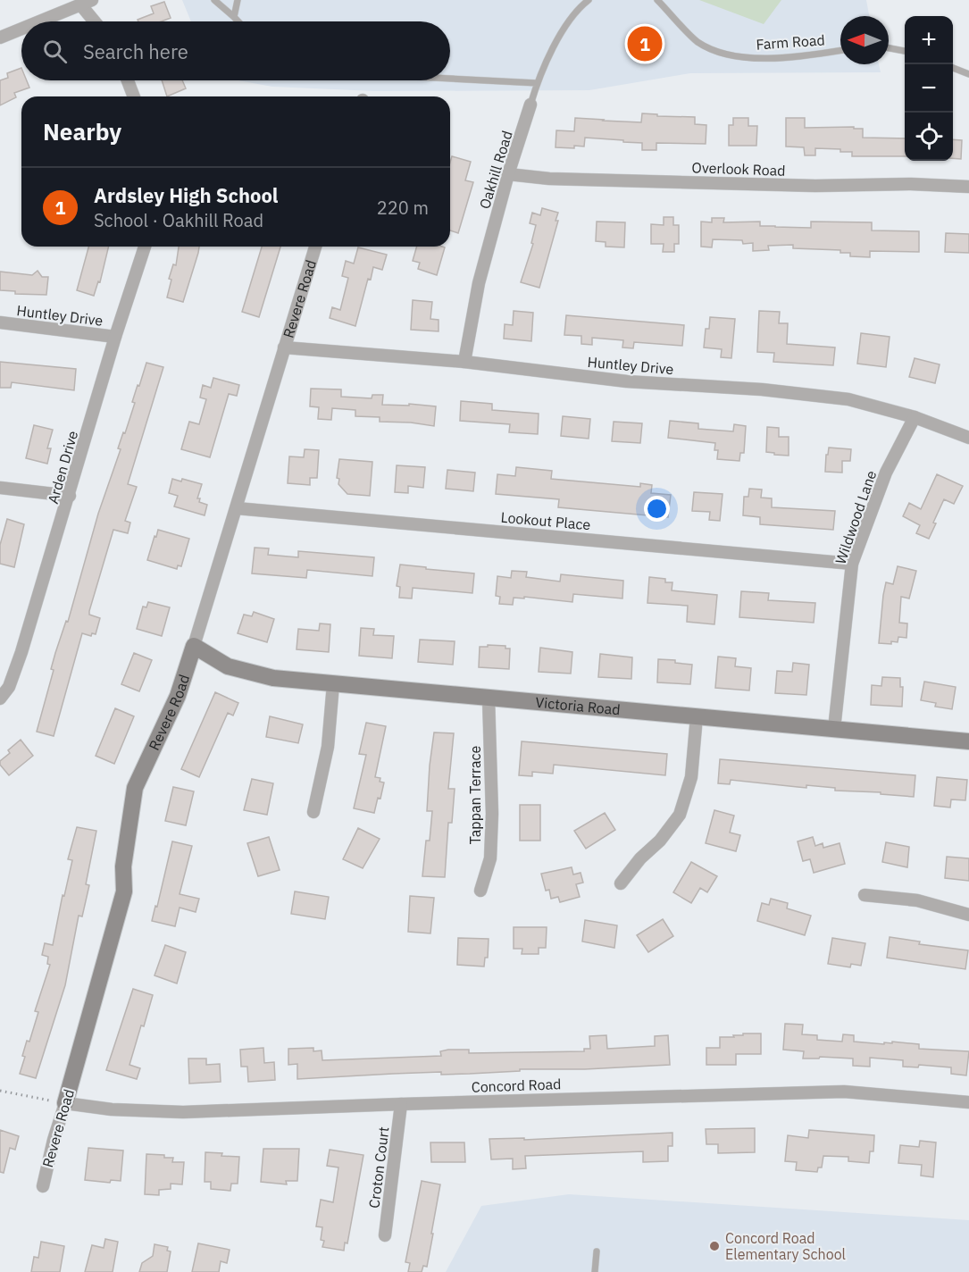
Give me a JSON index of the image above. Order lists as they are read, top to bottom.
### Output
{
  "streets": {
    "street": [
      "Overlook Road",
      "Oakhill Road",
      "Revere Road",
      "Huntley Drive",
      "Arden Drive",
      "Wildwood Lane",
      "Lookout Place",
      "Victoria Road",
      "Tappan Terrace",
      "Concord Road",
      "Croton Court"
    ],
    "lane": ["Farm Road"]
  },
  "crossings": [
    ["Overlook Road", "Oakhill Road"],
    ["Oakhill Road", "Huntley Drive"],
    ["Revere Road", "Huntley Drive"],
    ["Revere Road", "Lookout Place"],
    ["Revere Road", "Victoria Road"],
    ["Revere Road", "Concord Road"],
    ["Huntley Drive", "Arden Drive"],
    ["Huntley Drive", "Wildwood Lane"],
    ["Wildwood Lane", "Lookout Place"],
    ["Wildwood Lane", "Victoria Road"],
    ["Victoria Road", "Tappan Terrace"],
    ["Concord Road", "Croton Court"]
  ],
  "places": ["Concord Road Elementary School"],
  "north": "left",
  "page": {
    "map_buttons": ["+", "−"],
    "search": "Search here",
    "pins": "1",
    "heading": "Nearby",
    "list": [
      {
        "mark": "1",
        "name": "Ardsley High School",
        "note": "School · Oakhill Road",
        "value": "220 m"
      }
    ]
  }
}
